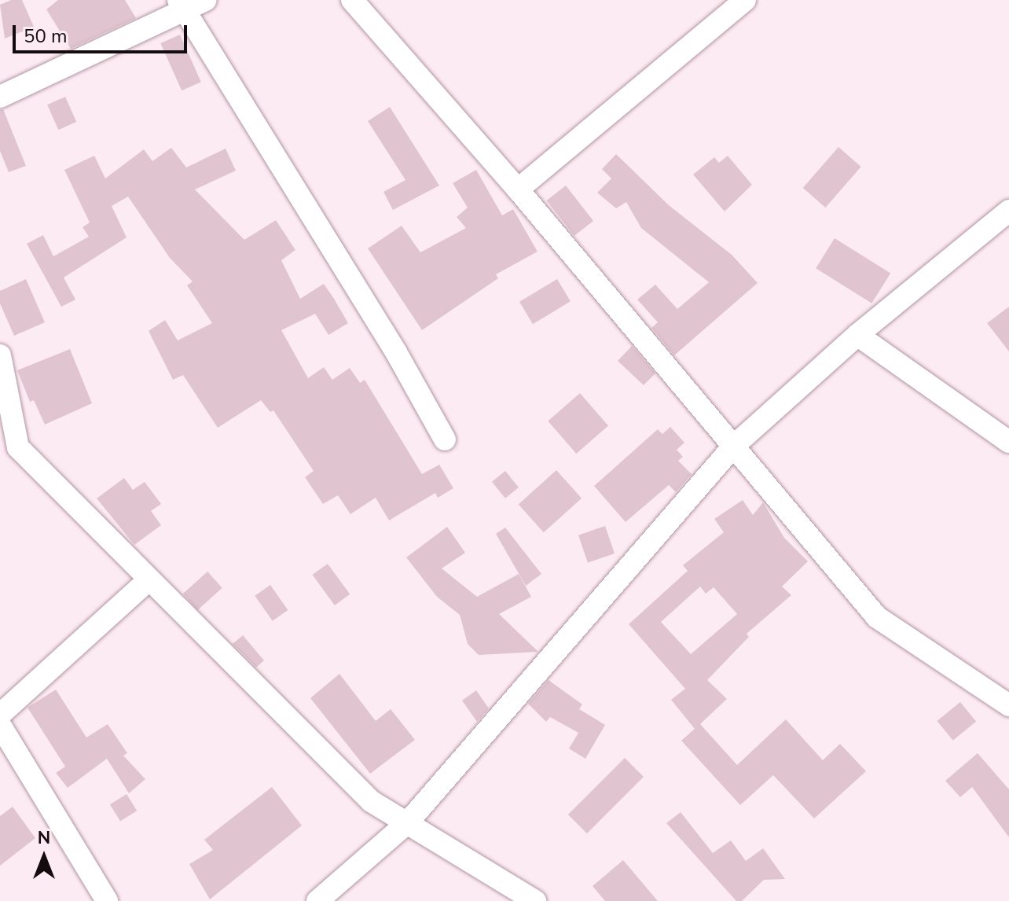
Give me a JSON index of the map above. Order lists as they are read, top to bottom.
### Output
{
  "scale_bar": "50 m",
  "north": "top"
}
